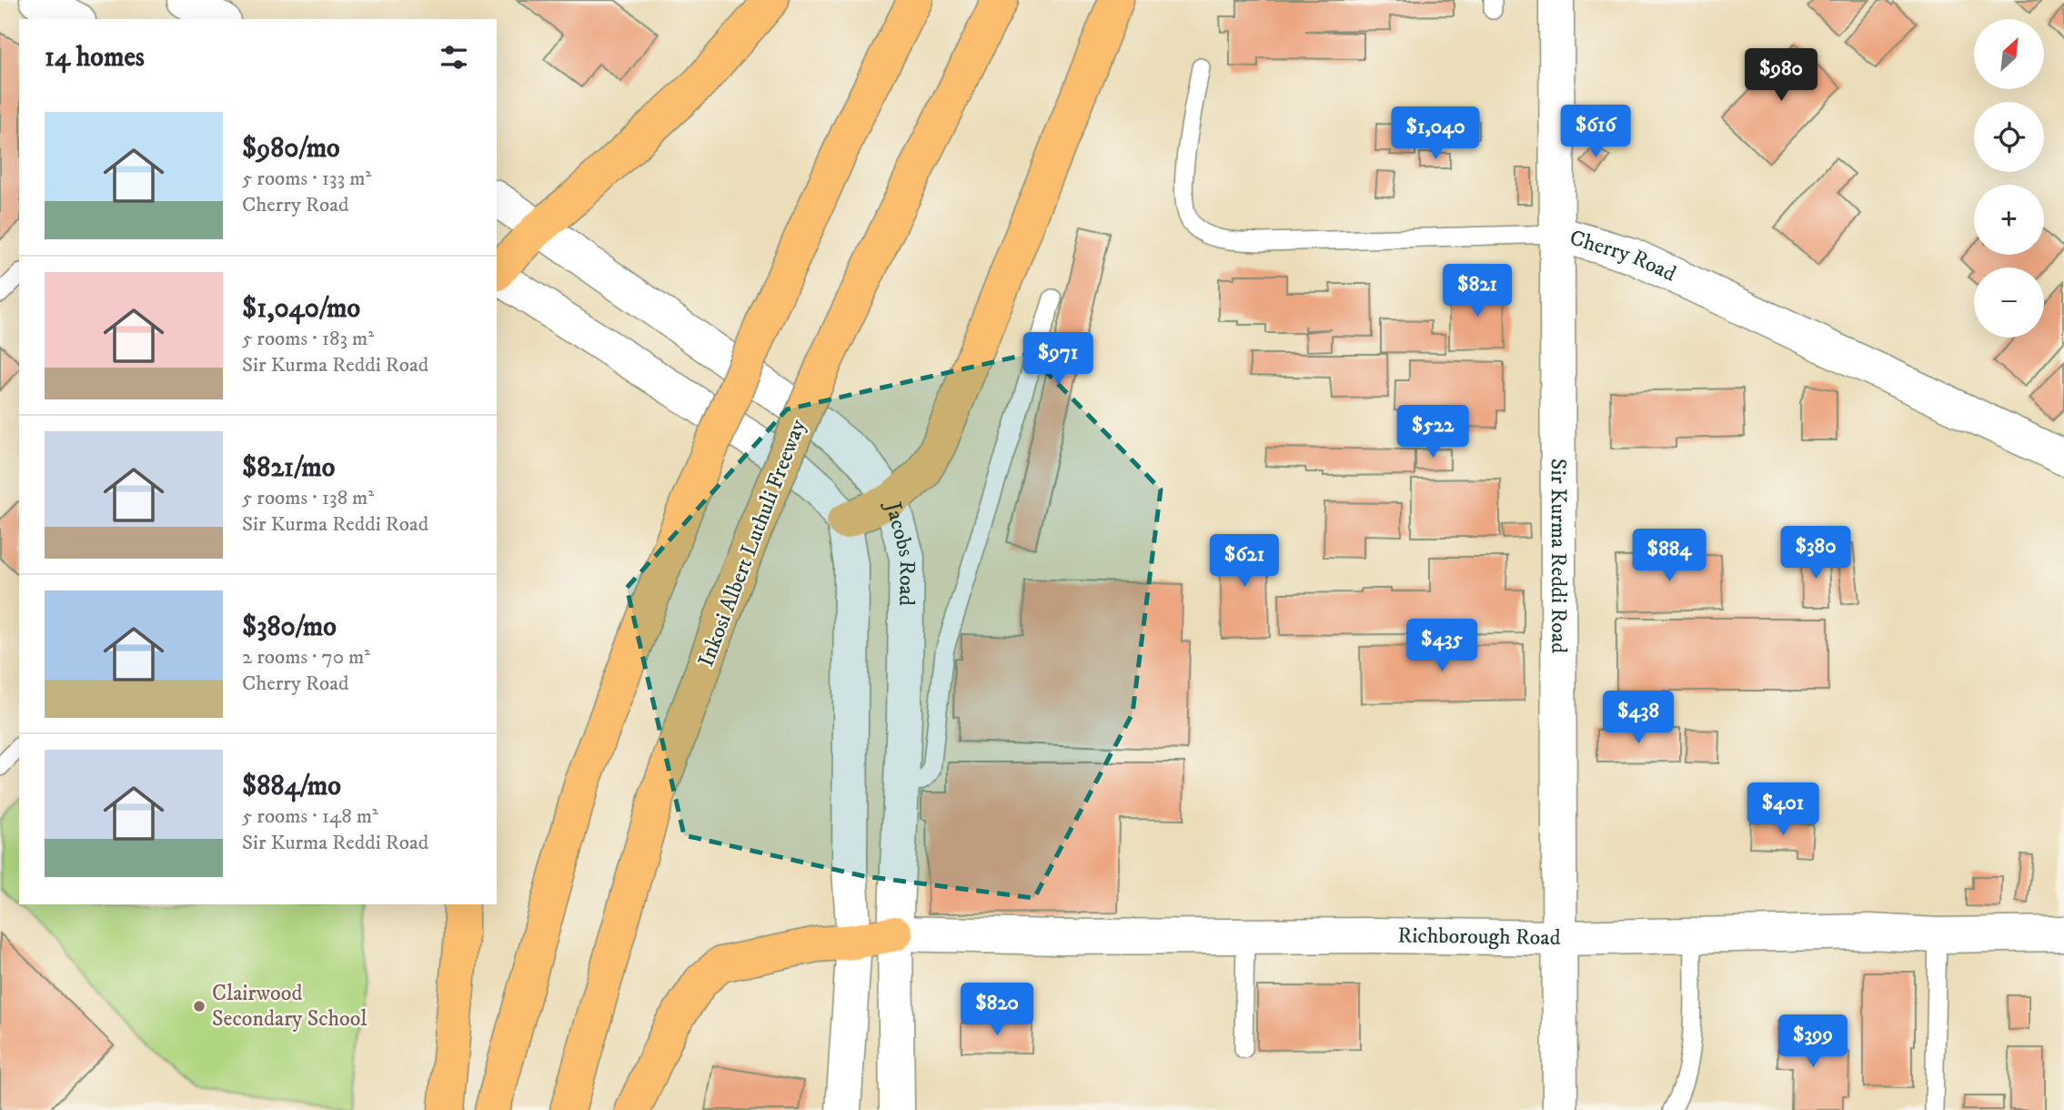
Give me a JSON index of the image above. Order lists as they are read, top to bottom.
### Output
{
  "streets": {
    "highway": ["Inkosi Albert Luthuli Freeway"],
    "street": [
      "Cherry Road",
      "Jacobs Road",
      "Sir Kurma Reddi Road",
      "Richborough Road"
    ]
  },
  "crossings": [
    ["Cherry Road", "Sir Kurma Reddi Road"],
    ["Jacobs Road", "Richborough Road"],
    ["Sir Kurma Reddi Road", "Richborough Road"]
  ],
  "places": ["Clairwood Secondary School"],
  "north": "top right",
  "page": {
    "map_buttons": ["+", "−"],
    "heading": "14 homes",
    "price": [
      "$980",
      "$616",
      "$1,040",
      "$821",
      "$971",
      "$522",
      "$380",
      "$884",
      "$621",
      "$435",
      "$438",
      "$401",
      "$820",
      "$399"
    ],
    "list": [
      {
        "name": "$980/mo",
        "note": "5 rooms · 133 m² · Cherry Road"
      },
      {
        "name": "$1,040/mo",
        "note": "5 rooms · 183 m² · Sir Kurma Reddi Road"
      },
      {
        "name": "$821/mo",
        "note": "5 rooms · 138 m² · Sir Kurma Reddi Road"
      },
      {
        "name": "$380/mo",
        "note": "2 rooms · 70 m² · Cherry Road"
      },
      {
        "name": "$884/mo",
        "note": "5 rooms · 148 m² · Sir Kurma Reddi Road"
      }
    ]
  }
}
